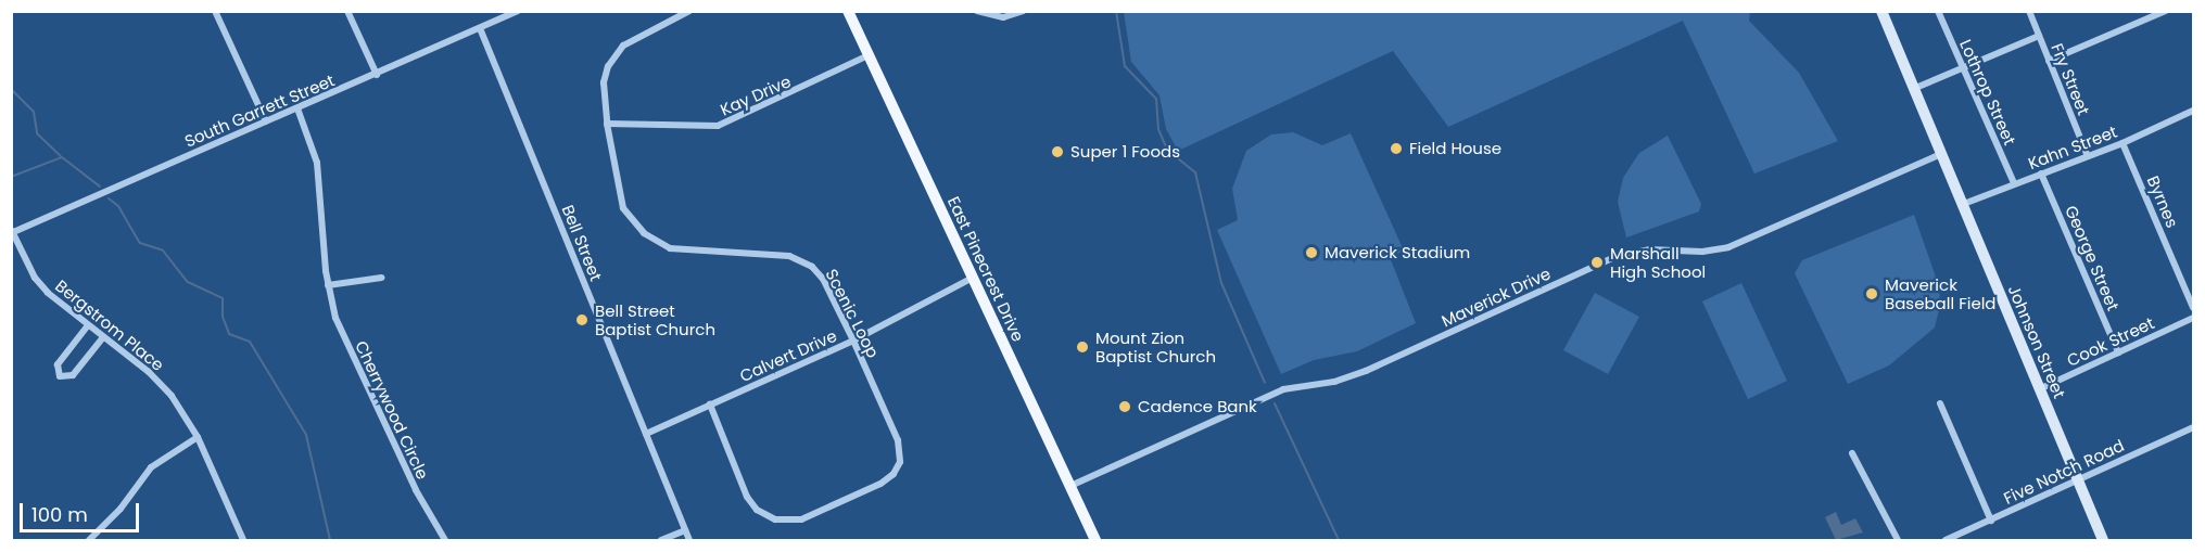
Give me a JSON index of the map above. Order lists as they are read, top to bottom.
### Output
{
  "streets": {
    "main road": ["East Pinecrest Drive"],
    "street": [
      "Fry Street",
      "Lothrop Street",
      "Kay Drive",
      "South Garrett Street",
      "Kahn Street",
      "Byrnes",
      "Bell Street",
      "George Street",
      "Maverick Drive",
      "Scenic Loop",
      "Bergstrom Place",
      "Johnson Street",
      "Cook Street",
      "Calvert Drive",
      "Cherrywood Circle",
      "Five Notch Road"
    ]
  },
  "crossings": [
    ["Fry Street", "Kahn Street"],
    ["Lothrop Street", "Kahn Street"],
    ["Kay Drive", "East Pinecrest Drive"],
    ["Kay Drive", "Scenic Loop"],
    ["South Garrett Street", "Bell Street"],
    ["South Garrett Street", "Bergstrom Place"],
    ["South Garrett Street", "Cherrywood Circle"],
    ["Kahn Street", "Byrnes"],
    ["Kahn Street", "George Street"],
    ["Kahn Street", "Johnson Street"],
    ["Bell Street", "Calvert Drive"],
    ["George Street", "Cook Street"],
    ["East Pinecrest Drive", "Maverick Drive"],
    ["East Pinecrest Drive", "Calvert Drive"],
    ["Maverick Drive", "Johnson Street"],
    ["Scenic Loop", "Calvert Drive"],
    ["Johnson Street", "Cook Street"],
    ["Johnson Street", "Five Notch Road"]
  ],
  "places": [
    "Field House",
    "Super 1 Foods",
    "Maverick Stadium",
    "Marshall High School",
    "Maverick Baseball Field",
    "Bell Street Baptist Church",
    "Mount Zion Baptist Church",
    "Cadence Bank"
  ],
  "scale_bar": "100 m"
}
